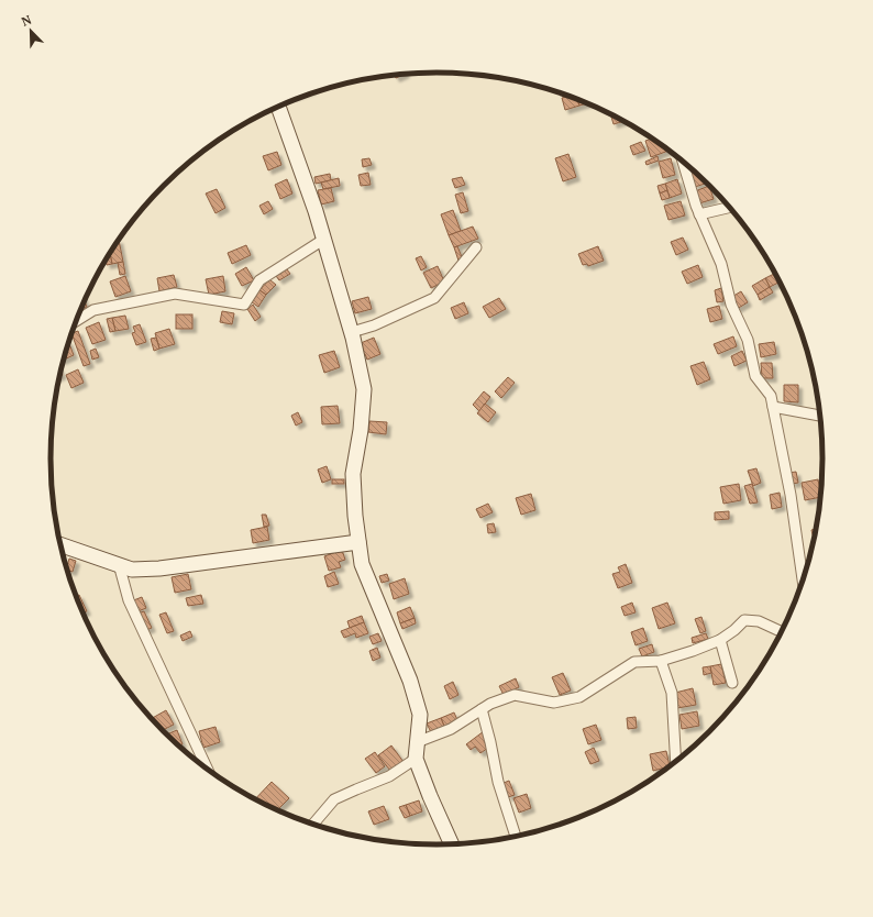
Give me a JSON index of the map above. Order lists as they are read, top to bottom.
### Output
{
  "north": "top left"
}
